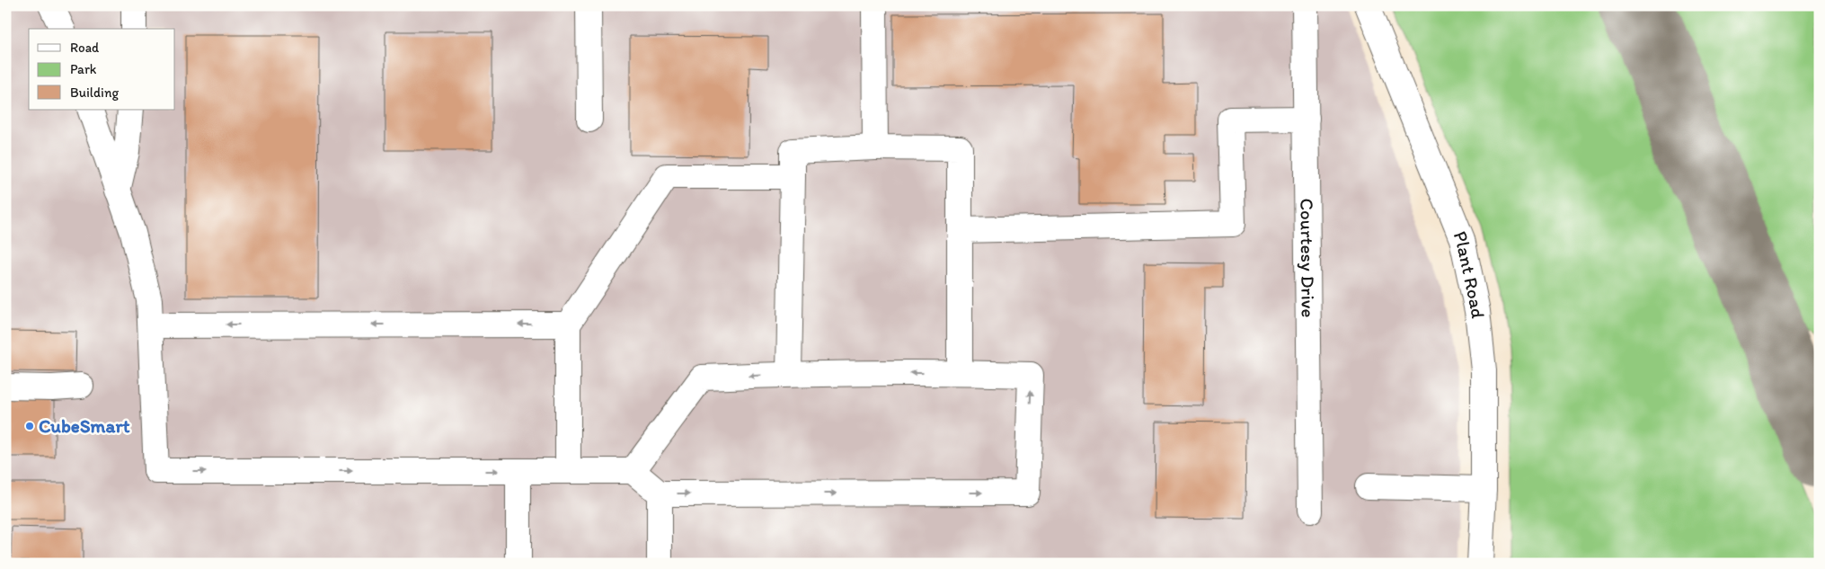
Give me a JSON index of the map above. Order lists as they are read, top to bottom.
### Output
{
  "streets": {
    "street": ["Courtesy Drive", "Plant Road"]
  },
  "places": ["CubeSmart"],
  "legend": ["Road", "Park", "Building"]
}
